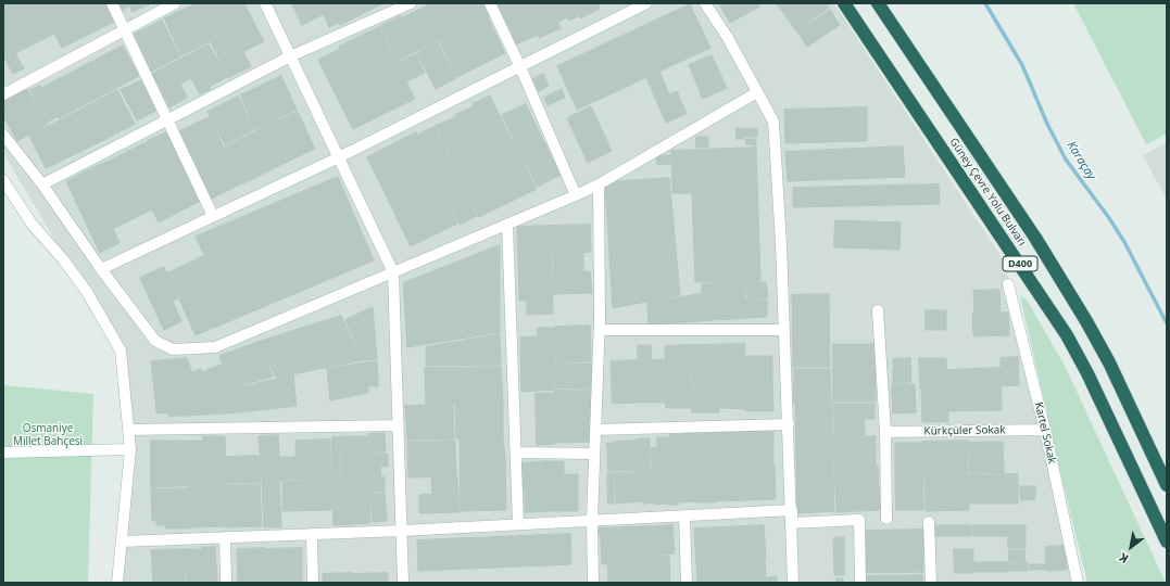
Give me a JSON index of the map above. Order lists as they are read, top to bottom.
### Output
{
  "streets": {
    "highway": ["Güney Çevre Yolu Bulvarı", "D400"],
    "street": ["Kürkçüler Sokak", "Kartel Sokak"]
  },
  "crossings": [
    ["Kürkçüler Sokak", "Kartel Sokak"]
  ],
  "water": ["Karaçay"],
  "parks": ["Osmaniye Millet Bahçesi"],
  "north": "bottom left"
}
